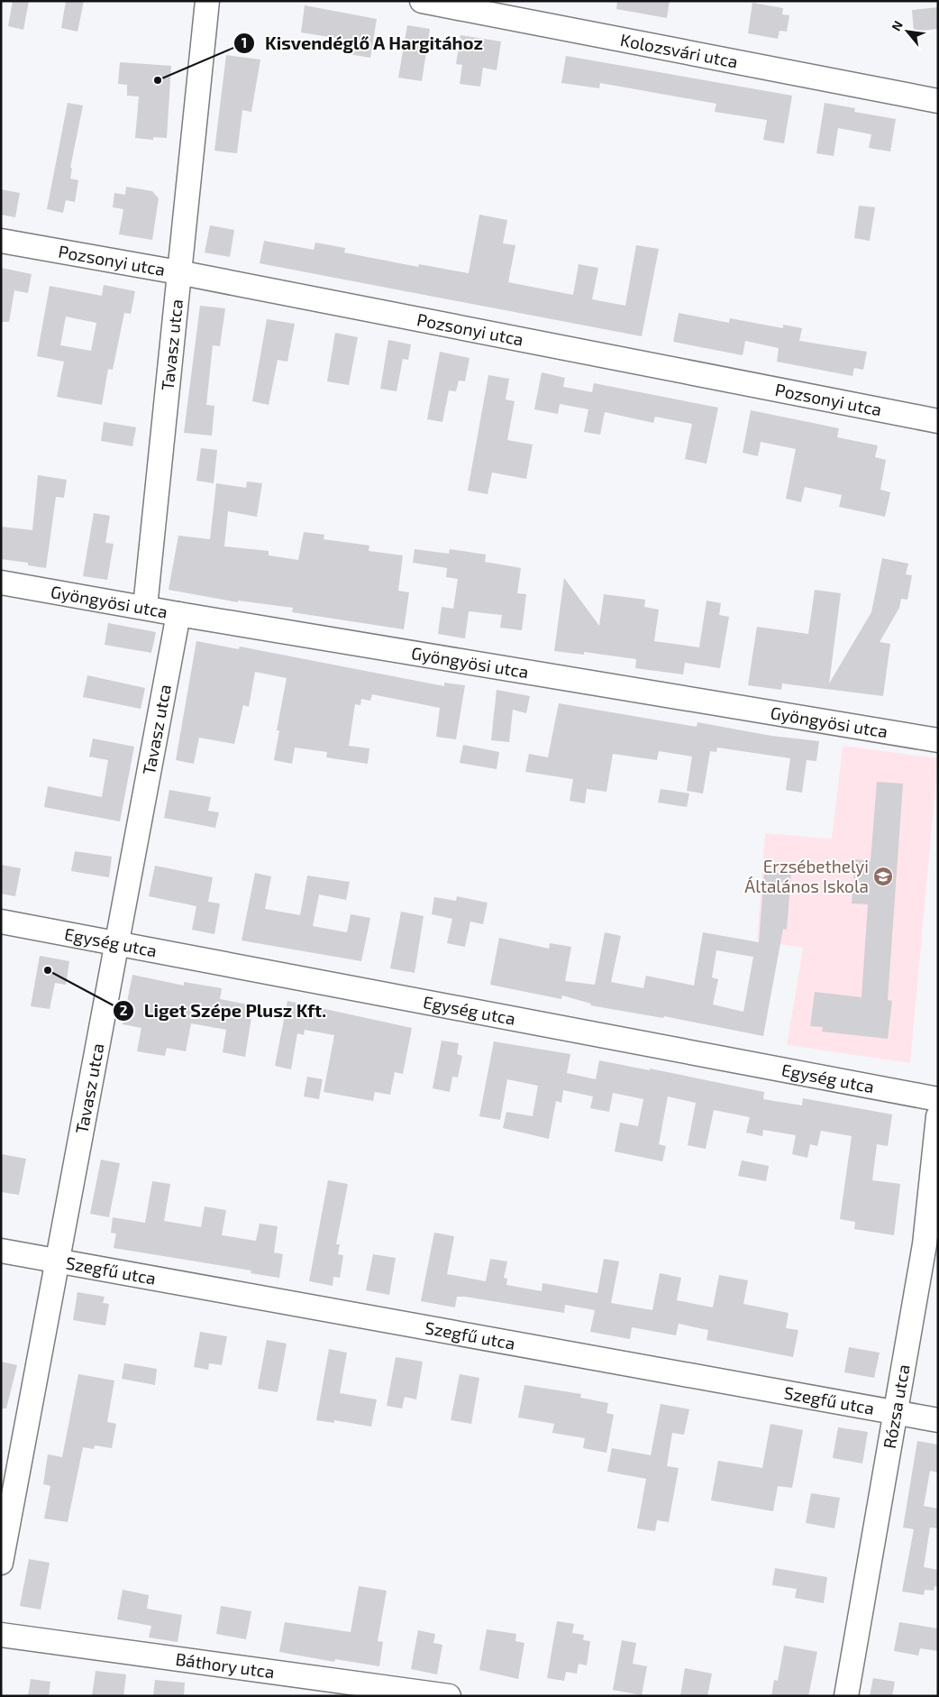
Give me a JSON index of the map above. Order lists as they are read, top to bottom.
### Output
{
  "streets": {
    "street": [
      "Kolozsvári utca",
      "Pozsonyi utca",
      "Tavasz utca",
      "Gyöngyösi utca",
      "Egység utca",
      "Szegfű utca",
      "Rózsa utca",
      "Báthory utca"
    ]
  },
  "crossings": [
    ["Pozsonyi utca", "Tavasz utca"],
    ["Tavasz utca", "Gyöngyösi utca"],
    ["Tavasz utca", "Egység utca"],
    ["Tavasz utca", "Szegfű utca"],
    ["Szegfű utca", "Rózsa utca"]
  ],
  "places": {
    "other": ["Kisvendéglő A Hargitához", "Liget Szépe Plusz Kft."],
    "school or university": ["Erzsébethelyi Általános Iskola"]
  },
  "north": "top left"
}
